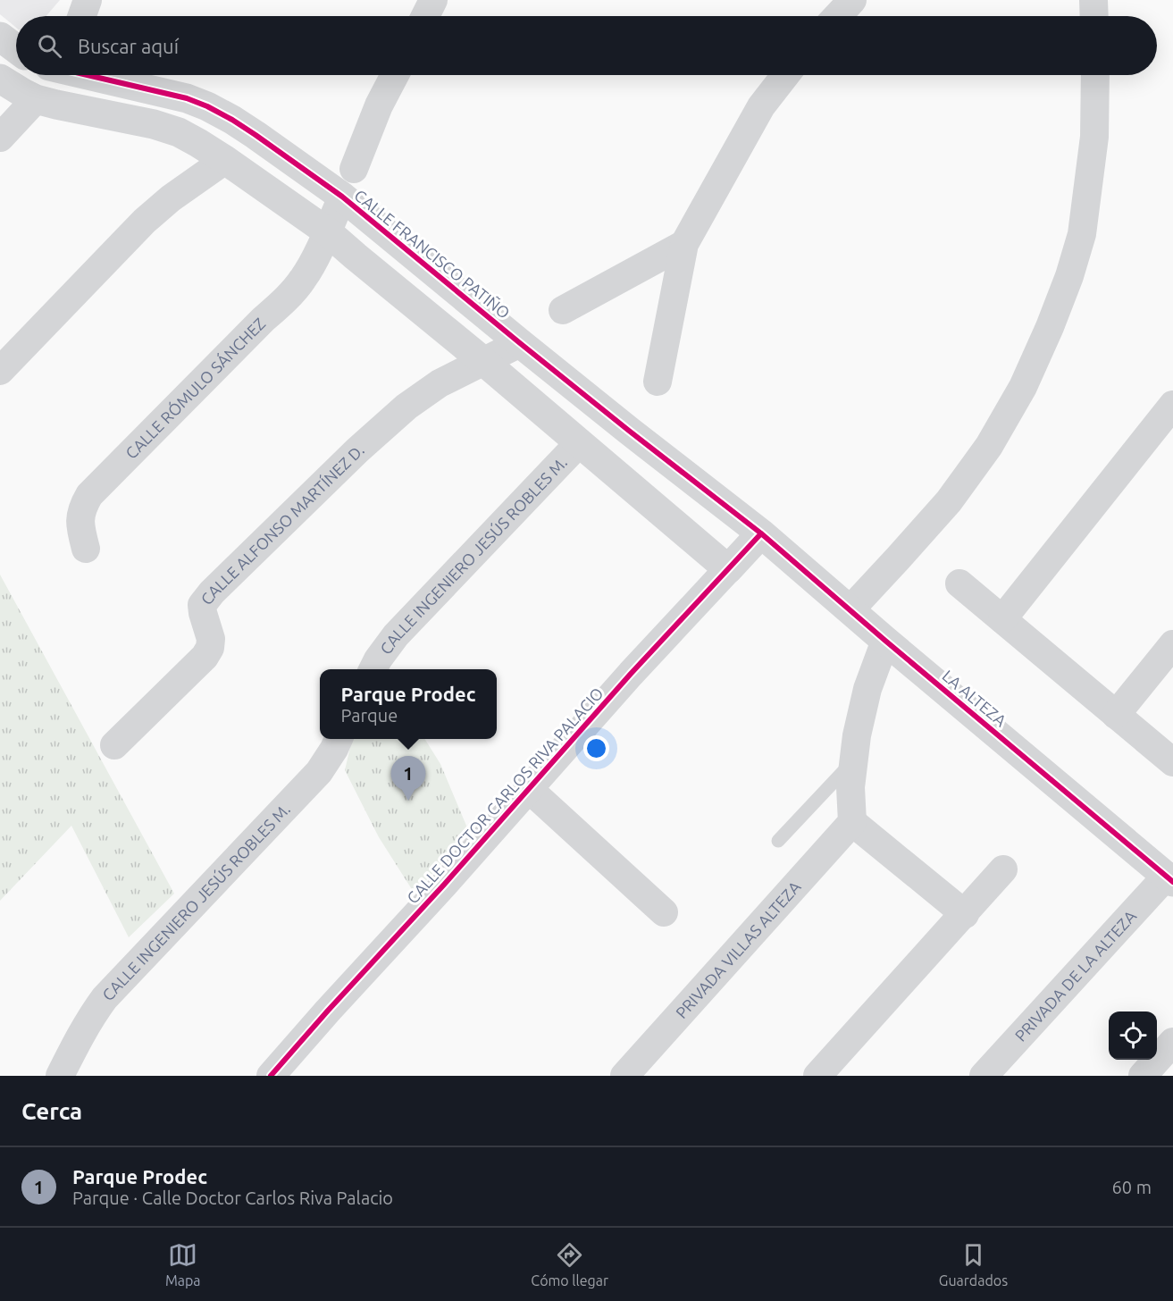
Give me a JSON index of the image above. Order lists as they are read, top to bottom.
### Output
{
  "streets": {
    "street": [
      "CALLE FRANCISCO PATIÑO",
      "CALLE RÓMULO SÁNCHEZ",
      "CALLE ALFONSO MARTÍNEZ D.",
      "CALLE INGENIERO JESÚS ROBLES M.",
      "LA ALTEZA",
      "CALLE DOCTOR CARLOS RIVA PALACIO",
      "PRIVADA VILLAS ALTEZA",
      "PRIVADA DE LA ALTEZA"
    ]
  },
  "crossings": [
    ["CALLE FRANCISCO PATIÑO", "CALLE RÓMULO SÁNCHEZ"],
    ["CALLE FRANCISCO PATIÑO", "LA ALTEZA"],
    ["CALLE FRANCISCO PATIÑO", "CALLE DOCTOR CARLOS RIVA PALACIO"],
    ["LA ALTEZA", "CALLE DOCTOR CARLOS RIVA PALACIO"],
    ["LA ALTEZA", "PRIVADA DE LA ALTEZA"]
  ],
  "page": {
    "search": "Buscar aquí",
    "popup": ["Parque Prodec", "Parque"],
    "pins": "1",
    "heading": "Cerca",
    "list": [
      {
        "mark": "1",
        "name": "Parque Prodec",
        "note": "Parque · Calle Doctor Carlos Riva Palacio",
        "value": "60 m"
      }
    ],
    "nav": ["Mapa", "Cómo llegar", "Guardados"]
  }
}
